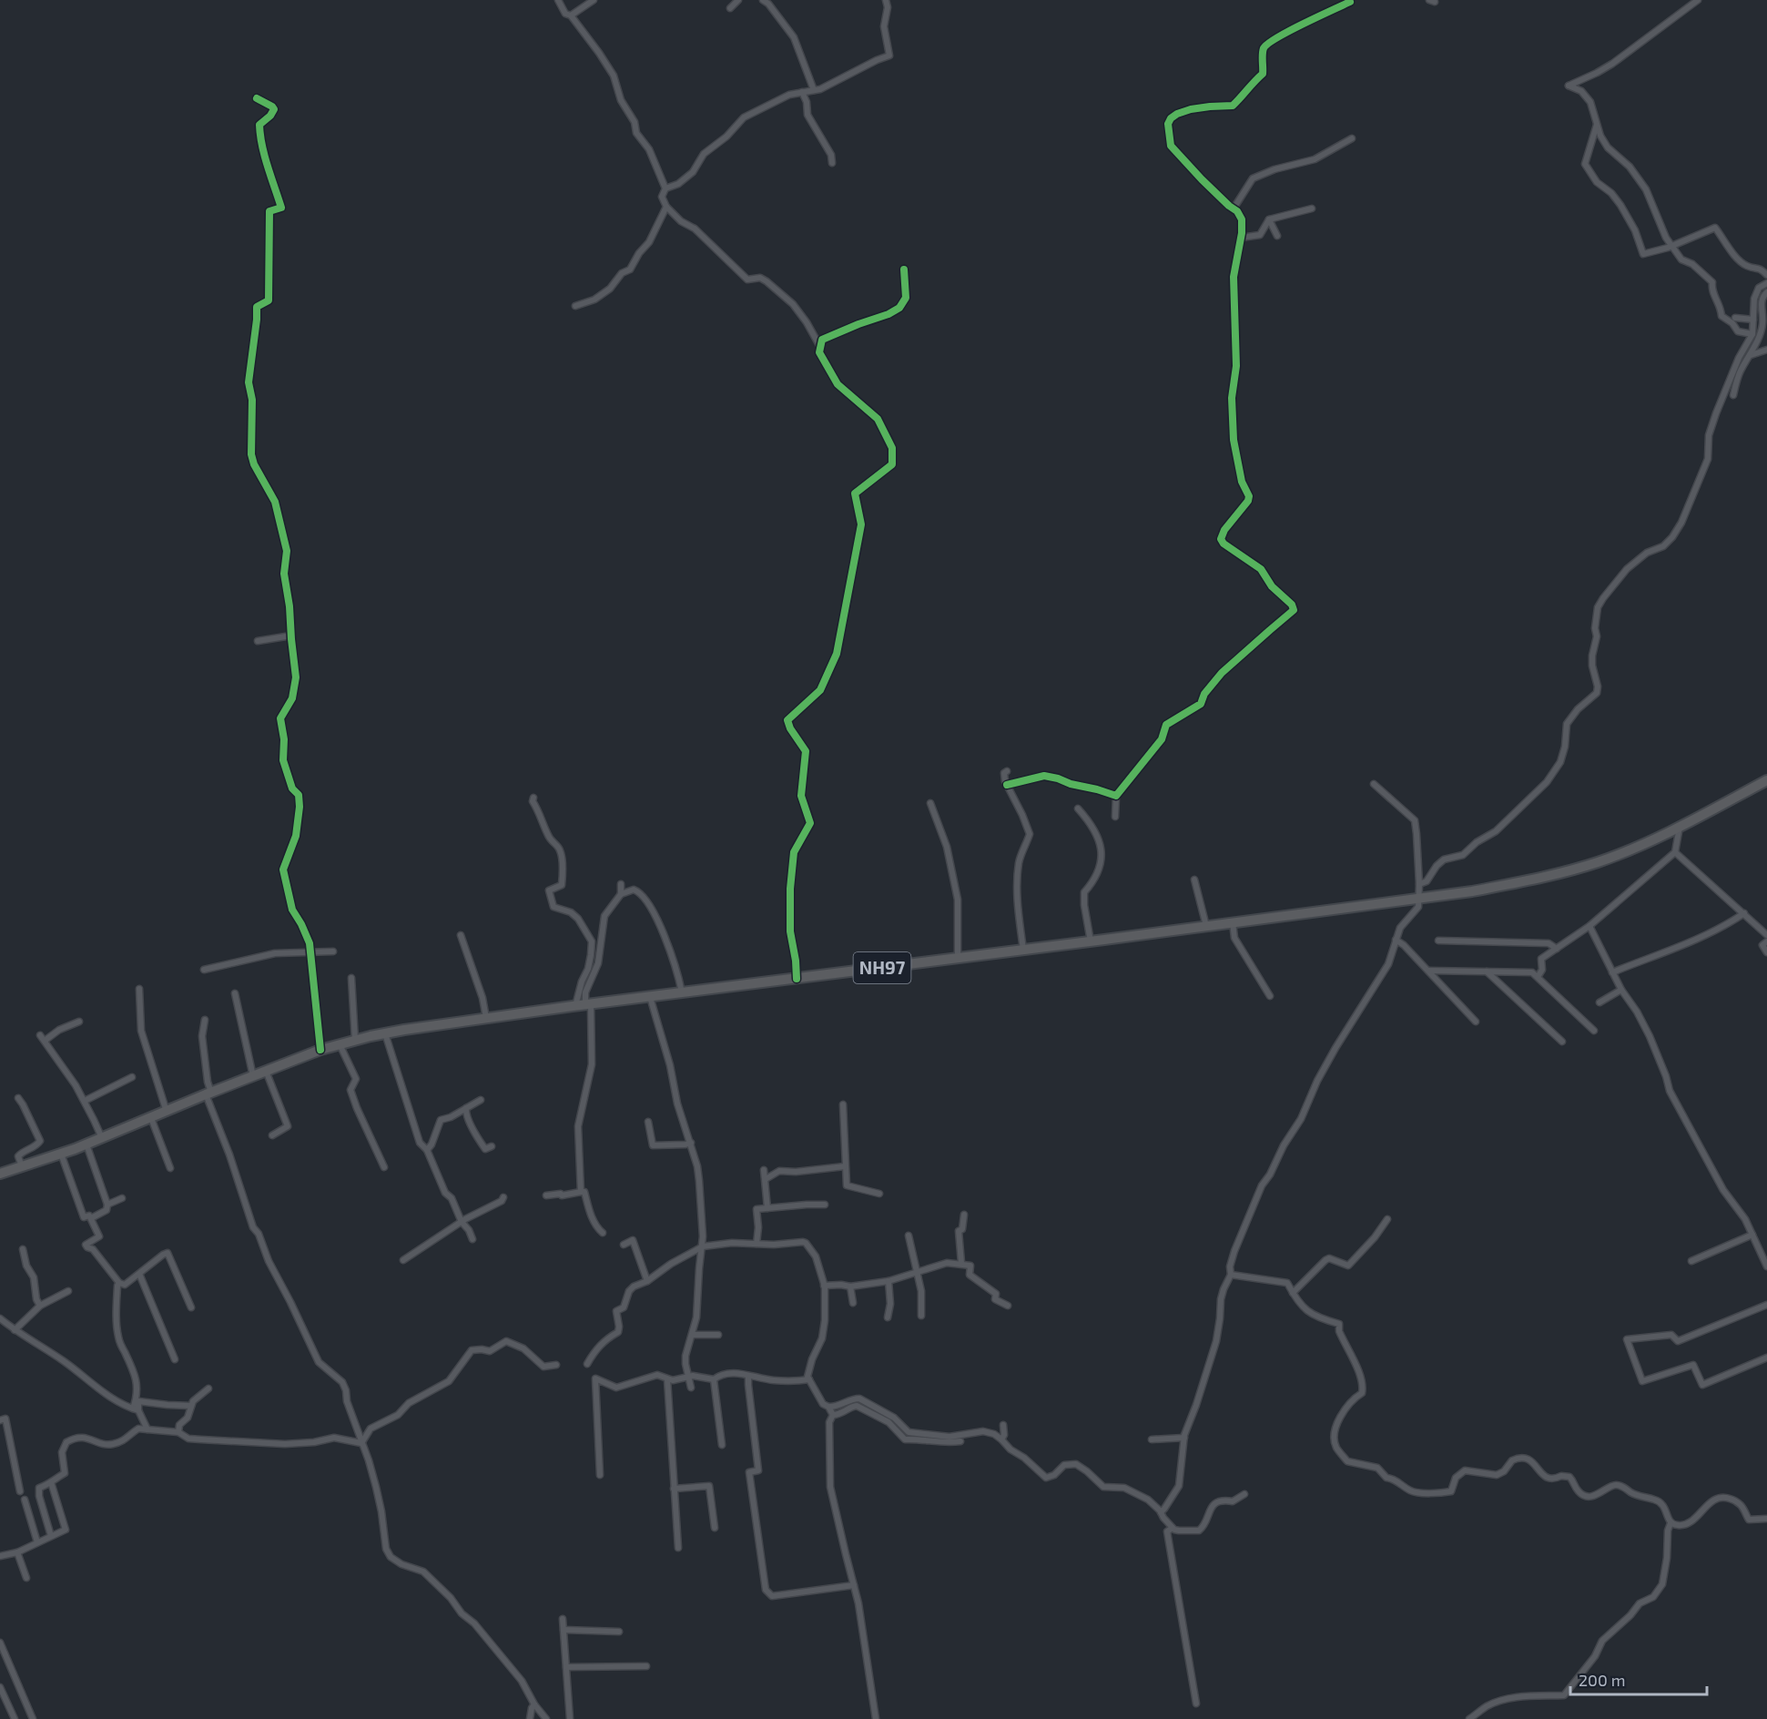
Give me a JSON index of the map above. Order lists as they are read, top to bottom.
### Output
{
  "streets": {
    "highway": ["NH97"]
  },
  "scale_bar": "200 m"
}
